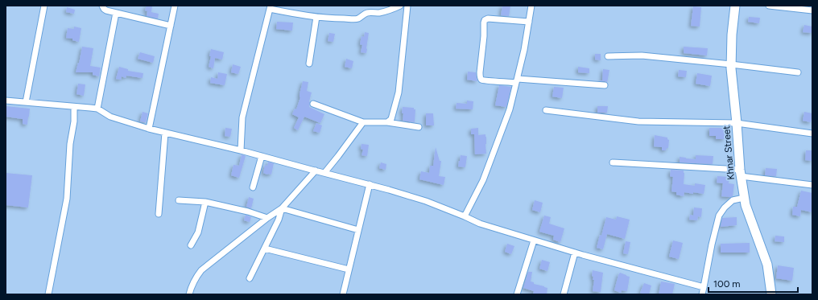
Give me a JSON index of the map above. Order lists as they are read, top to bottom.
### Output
{
  "streets": {
    "street": ["Khnar Street"]
  },
  "scale_bar": "100 m"
}
